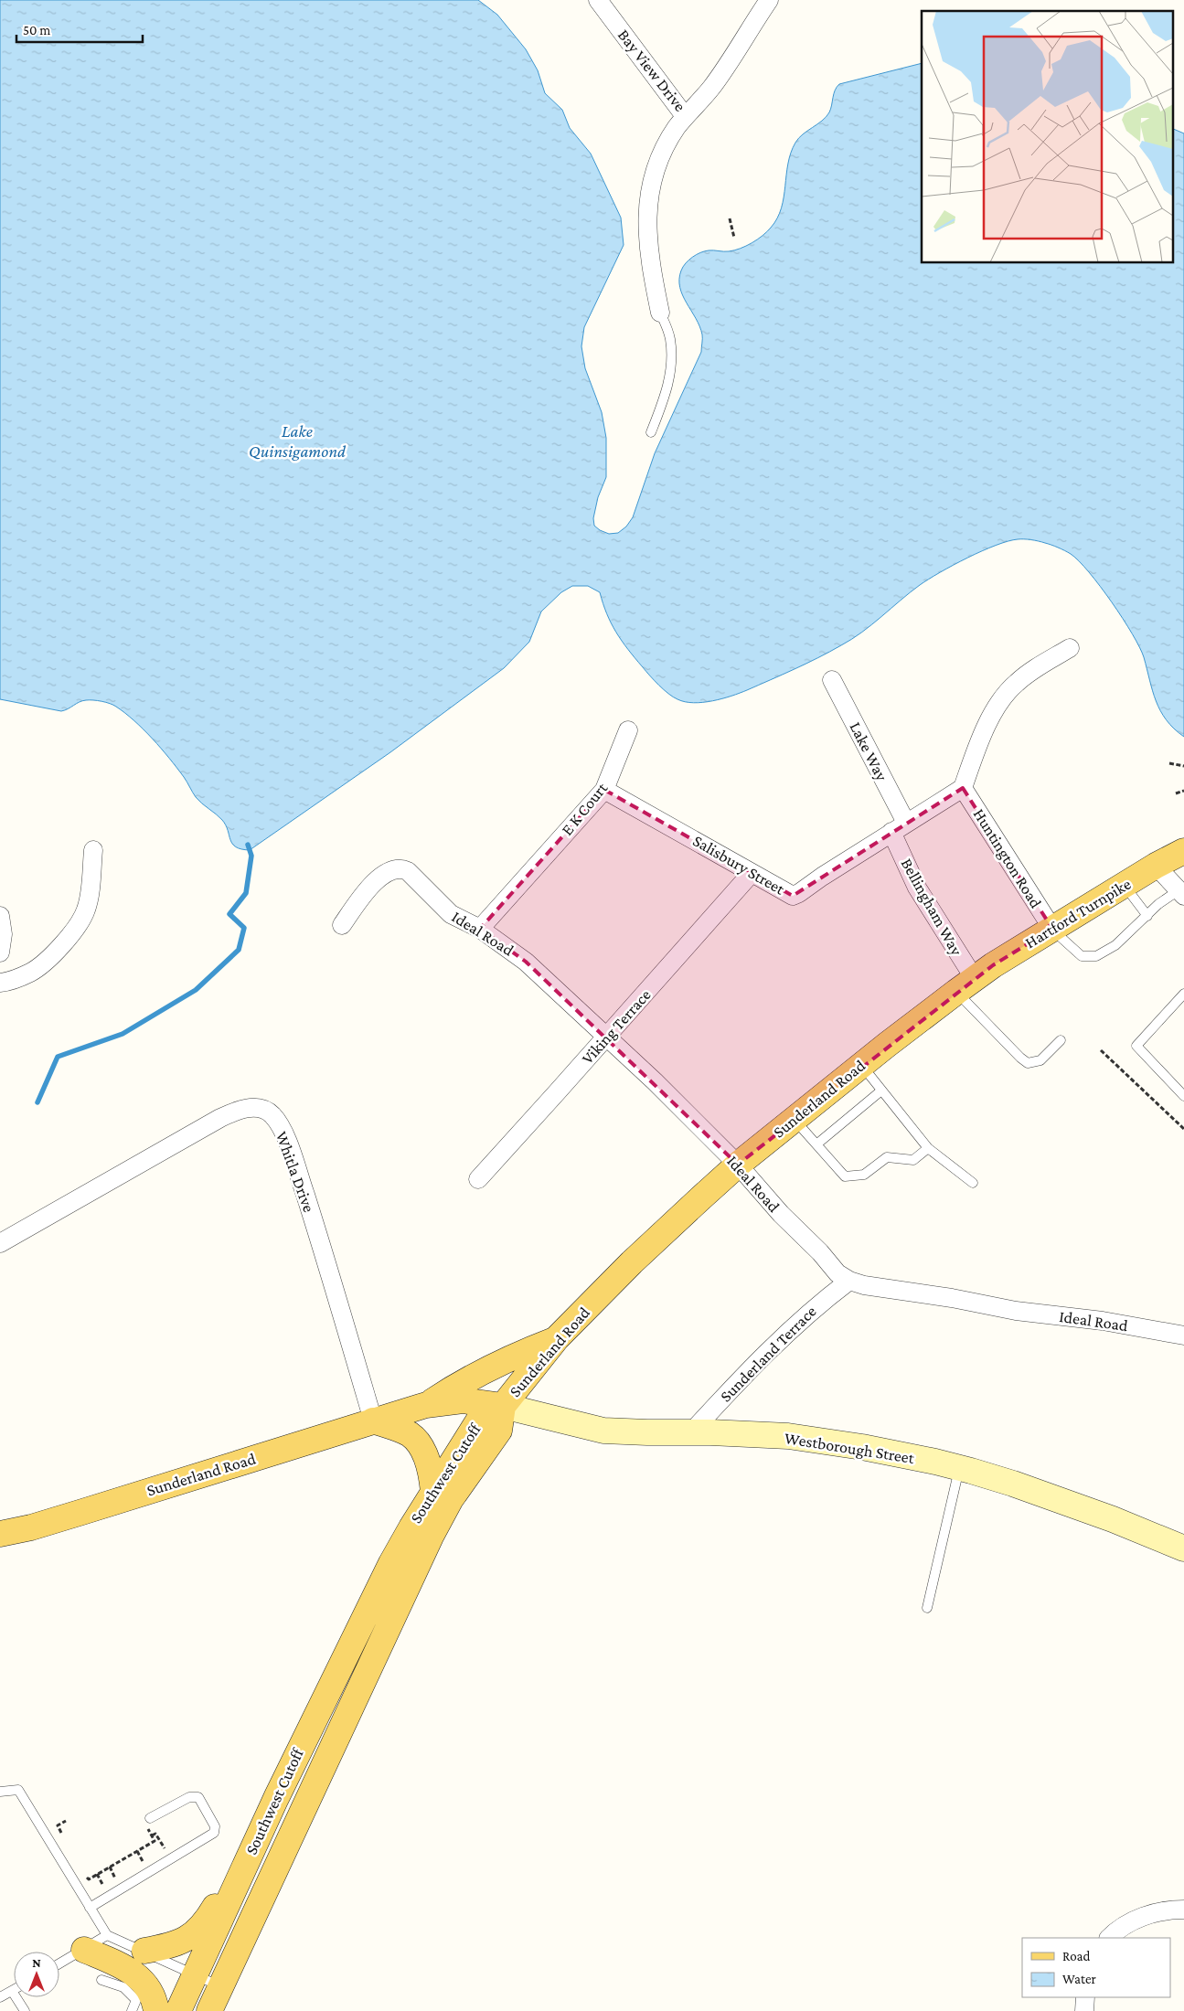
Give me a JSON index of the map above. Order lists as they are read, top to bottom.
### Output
{
  "streets": {
    "main road": ["Hartford Turnpike", "Sunderland Road", "Southwest Cutoff"],
    "street": [
      "Bay View Drive",
      "Lake Way",
      "E K Court",
      "Huntington Road",
      "Salisbury Street",
      "Bellingham Way",
      "Ideal Road",
      "Viking Terrace",
      "Whitla Drive",
      "Sunderland Terrace",
      "Westborough Street"
    ]
  },
  "crossings": [
    ["Lake Way", "Salisbury Street"],
    ["Lake Way", "Bellingham Way"],
    ["E K Court", "Salisbury Street"],
    ["E K Court", "Ideal Road"],
    ["Huntington Road", "Salisbury Street"],
    ["Huntington Road", "Hartford Turnpike"],
    ["Salisbury Street", "Bellingham Way"],
    ["Salisbury Street", "Viking Terrace"],
    ["Bellingham Way", "Hartford Turnpike"],
    ["Bellingham Way", "Sunderland Road"],
    ["Hartford Turnpike", "Sunderland Road"],
    ["Ideal Road", "Viking Terrace"],
    ["Ideal Road", "Sunderland Road"],
    ["Ideal Road", "Sunderland Terrace"],
    ["Sunderland Road", "Whitla Drive"],
    ["Sunderland Road", "Westborough Street"],
    ["Sunderland Road", "Southwest Cutoff"],
    ["Sunderland Terrace", "Westborough Street"],
    ["Westborough Street", "Southwest Cutoff"]
  ],
  "water": ["Lake Quinsigamond"],
  "legend": ["Road", "Water"],
  "scale_bar": "50 m",
  "north": "top"
}
